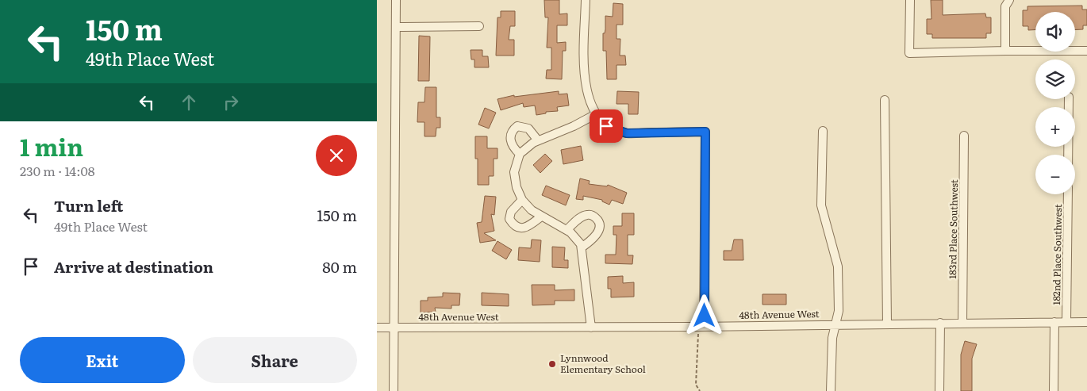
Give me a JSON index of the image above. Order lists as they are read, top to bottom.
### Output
{
  "streets": {
    "street": ["183rd Place Southwest", "182nd Place Southwest", "48th Avenue West"]
  },
  "crossings": [
    ["183rd Place Southwest", "48th Avenue West"],
    ["182nd Place Southwest", "48th Avenue West"]
  ],
  "places": ["Lynnwood Elementary School"],
  "page": {
    "turn": ["150 m", "49th Place West"],
    "map_buttons": ["+", "−"],
    "heading": ["1 min", "230 m · 14:08"],
    "list": [
      {
        "name": "Turn left",
        "note": "49th Place West",
        "value": "150 m"
      },
      {
        "name": "Arrive at destination",
        "value": "80 m"
      }
    ],
    "buttons": ["Exit", "Share"]
  }
}
